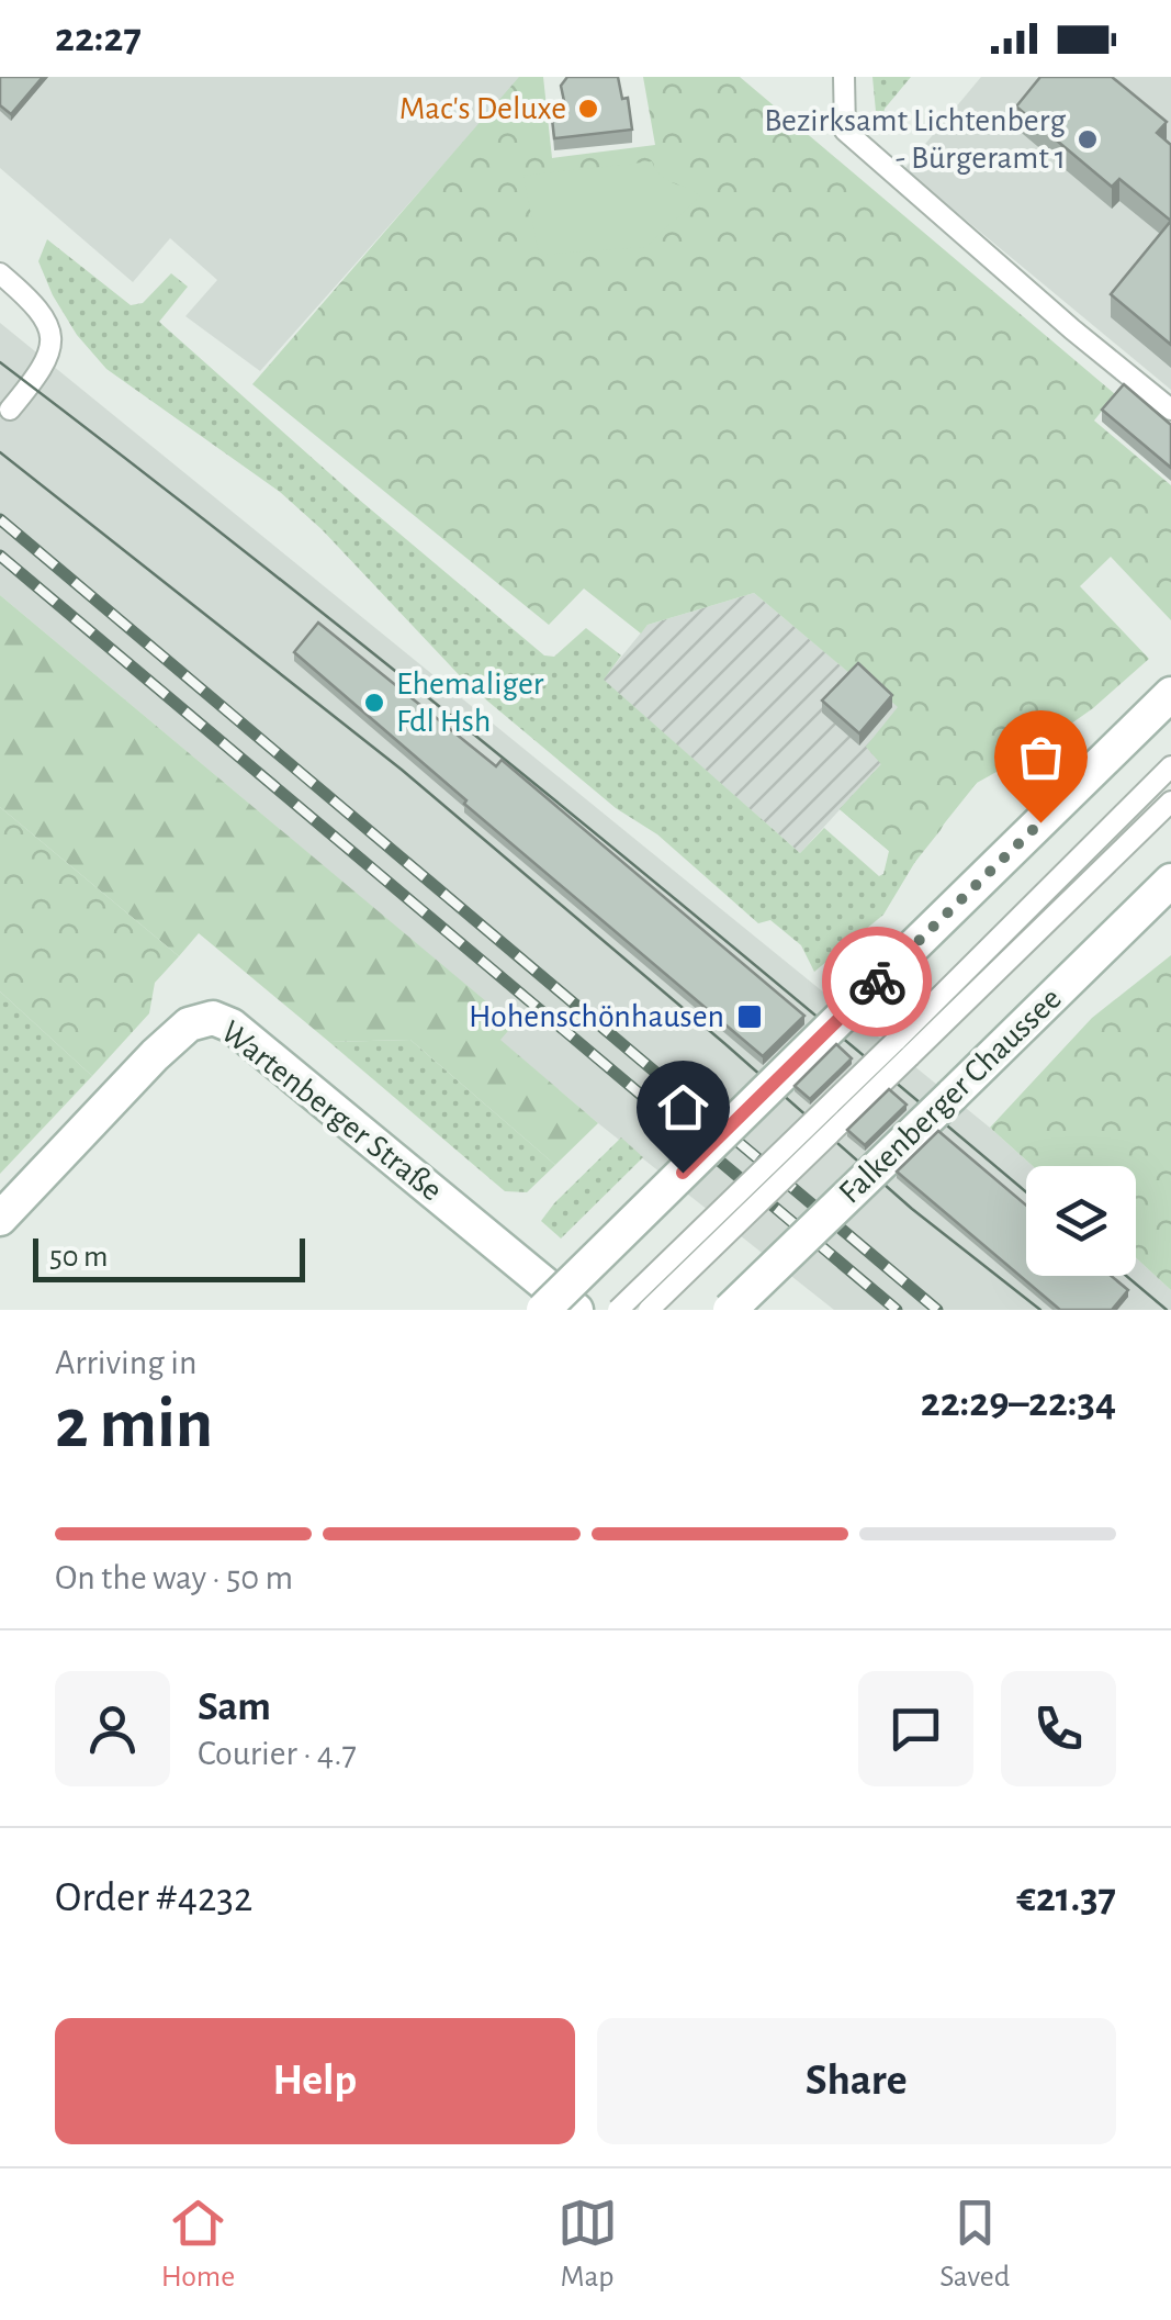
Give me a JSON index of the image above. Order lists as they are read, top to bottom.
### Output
{
  "streets": {
    "main road": ["Falkenberger Chaussee", "Wartenberger Straße"]
  },
  "places": {
    "other": ["Mac's Deluxe", "Bezirksamt Lichtenberg - Bürgeramt 1", "Ehemaliger Fdl Hsh"],
    "transit": ["Hohenschönhausen"]
  },
  "scale_bar": "50 m",
  "page": {
    "status": "22:27",
    "scale": "50 m",
    "heading": ["2 min", "Arriving in", "22:29–22:34"],
    "panel": [
      "Sam",
      "Courier · 4.7",
      "Order #4232",
      "€21.37"
    ],
    "bar": "On the way · 50 m",
    "buttons": ["Help", "Share"],
    "tabs": ["Home", "Map", "Saved"]
  }
}
